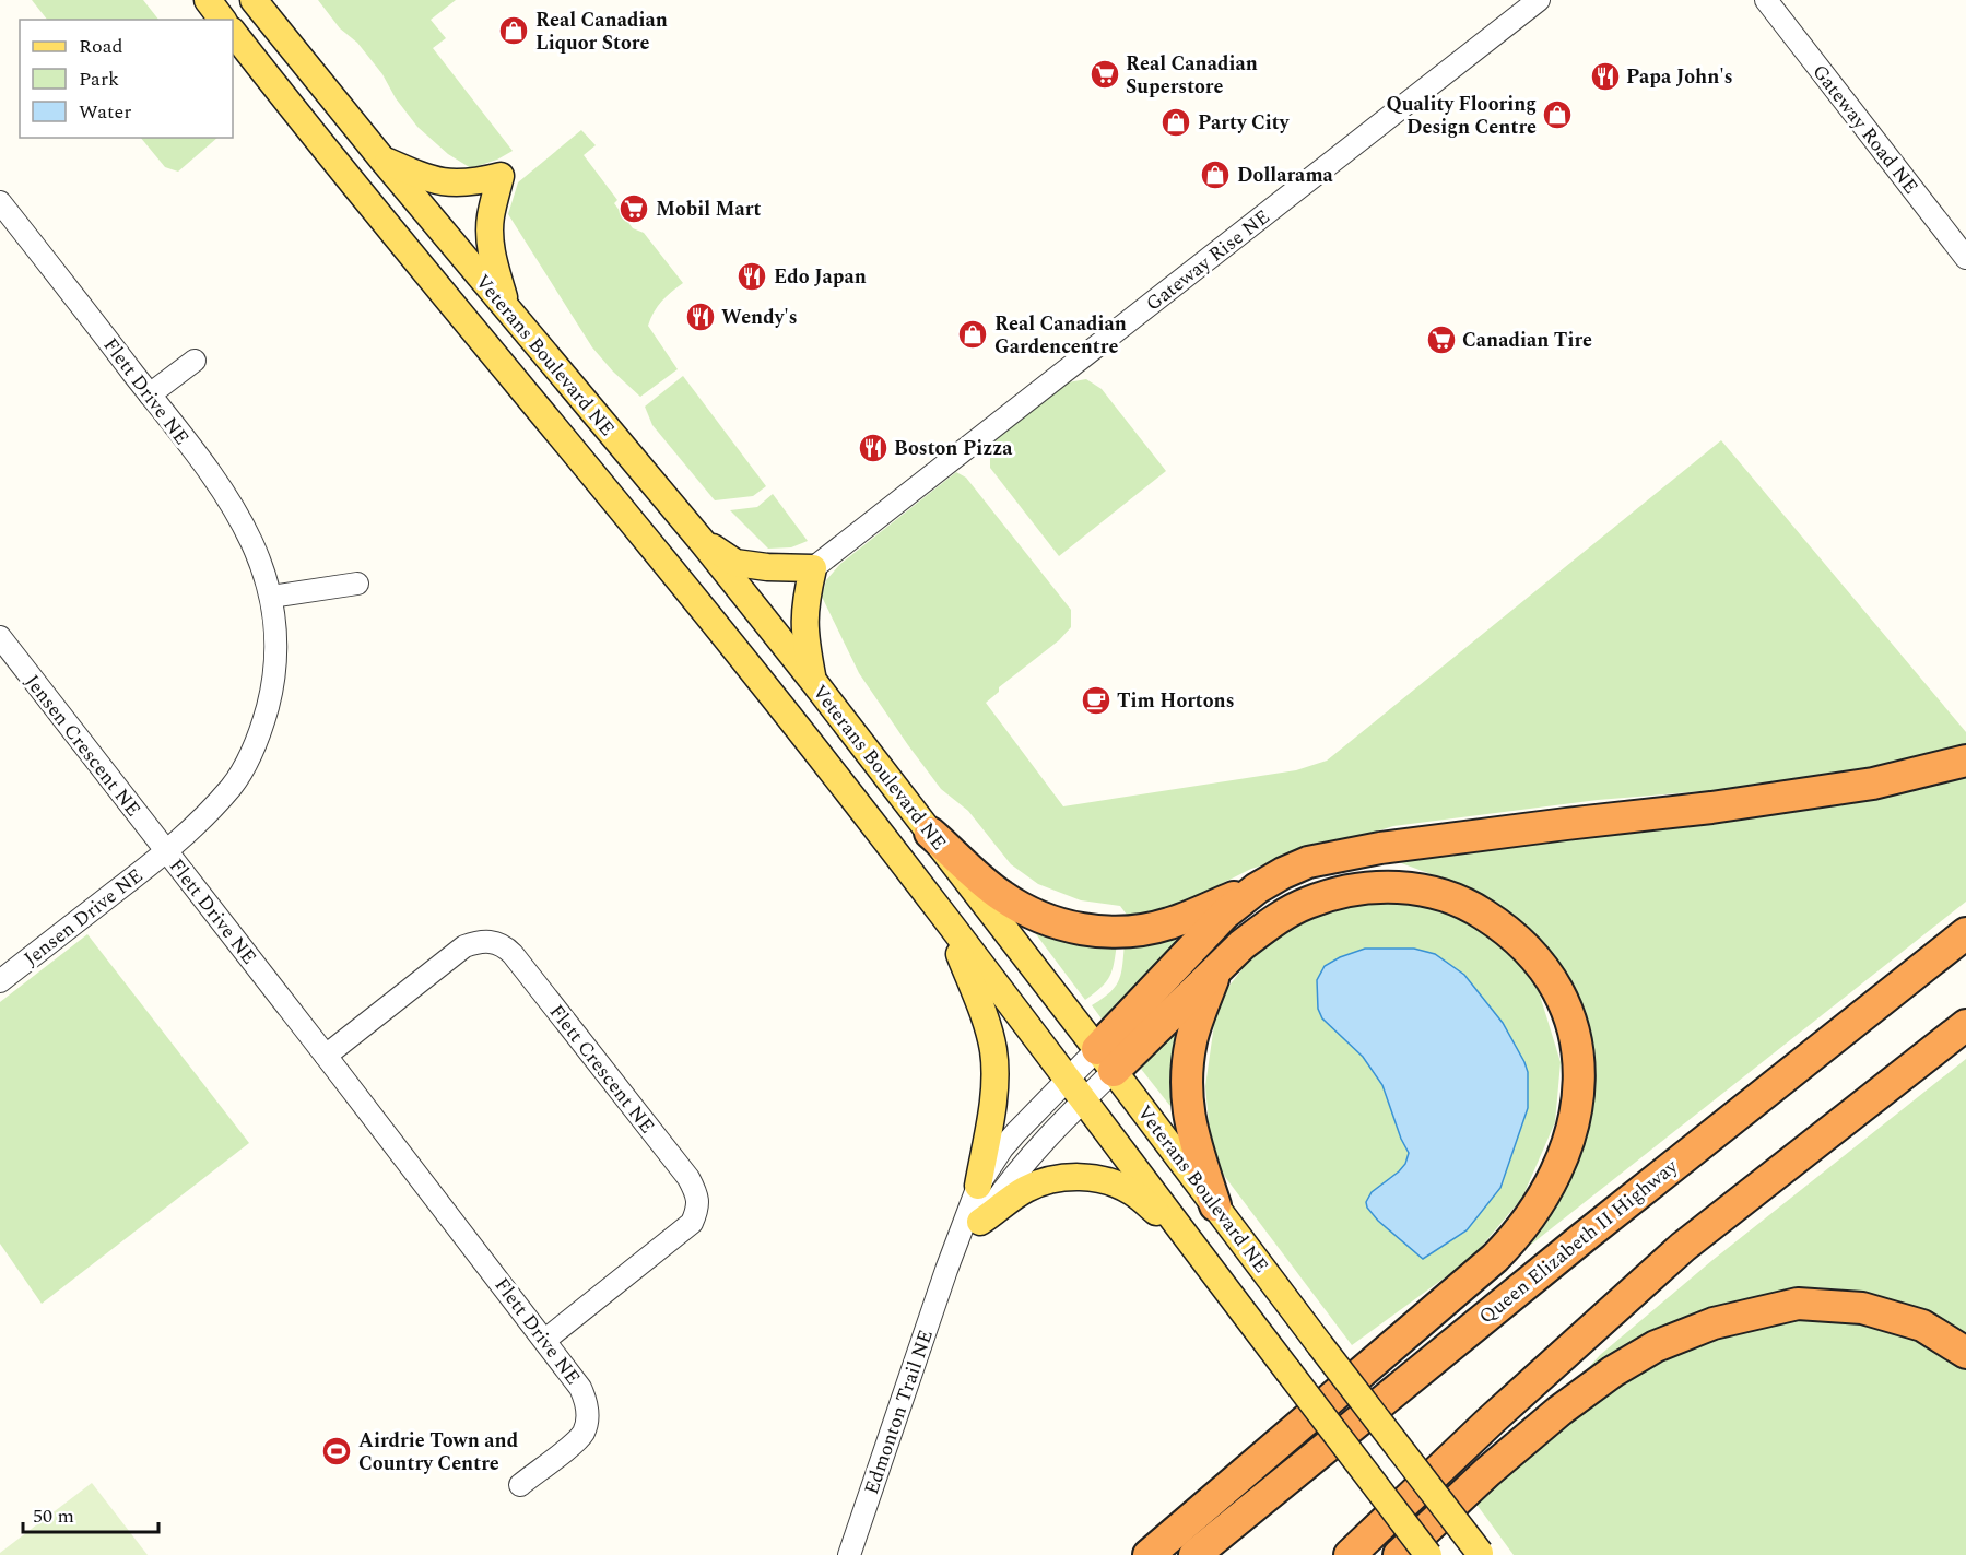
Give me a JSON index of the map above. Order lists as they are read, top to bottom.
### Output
{
  "streets": {
    "highway": ["Queen Elizabeth II Highway"],
    "main road": ["Veterans Boulevard NE"],
    "street": [
      "Gateway Road NE",
      "Gateway Rise NE",
      "Flett Drive NE",
      "Jensen Crescent NE",
      "Jensen Drive NE",
      "Flett Crescent NE",
      "Edmonton Trail NE"
    ]
  },
  "crossings": [
    ["Veterans Boulevard NE", "Edmonton Trail NE"],
    ["Flett Drive NE", "Jensen Crescent NE"],
    ["Flett Drive NE", "Jensen Drive NE"],
    ["Flett Drive NE", "Flett Crescent NE"],
    ["Jensen Crescent NE", "Jensen Drive NE"]
  ],
  "places": {
    "shop": [
      "Real Canadian Liquor Store",
      "Quality Flooring Design Centre",
      "Party City",
      "Dollarama",
      "Real Canadian Gardencentre"
    ],
    "supermarket": ["Real Canadian Superstore", "Mobil Mart", "Canadian Tire"],
    "restaurant": [
      "Papa John's",
      "Edo Japan",
      "Wendy's",
      "Boston Pizza"
    ],
    "cafe": ["Tim Hortons"],
    "sports": ["Airdrie Town and Country Centre"]
  },
  "legend": ["Road", "Park", "Water"],
  "scale_bar": "50 m"
}
